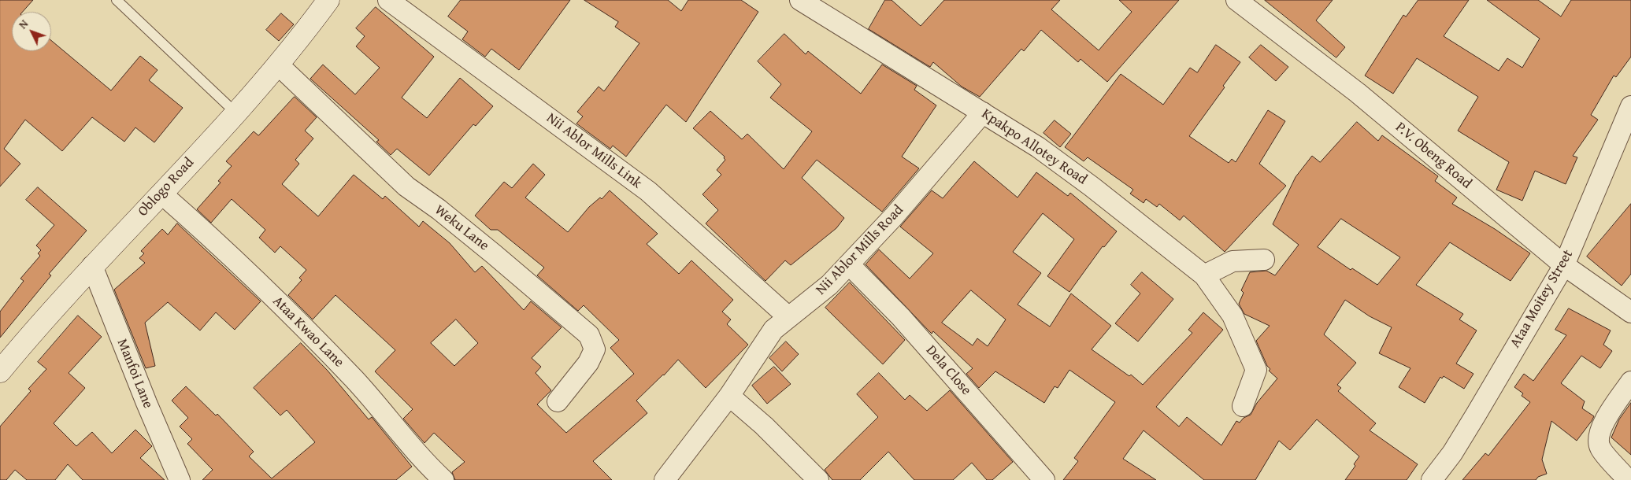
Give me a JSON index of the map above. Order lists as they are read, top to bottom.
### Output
{
  "streets": {
    "main road": ["Oblogo Road"],
    "street": [
      "Kpakpo Allotey Road",
      "Nii Ablor Mills Link",
      "P.V. Obeng Road",
      "Weku Lane",
      "Nii Ablor Mills Road",
      "Ataa Moitey Street",
      "Ataa Kwao Lane",
      "Dela Close",
      "Manfoi Lane"
    ]
  },
  "crossings": [
    ["Kpakpo Allotey Road", "Nii Ablor Mills Road"],
    ["Nii Ablor Mills Link", "Nii Ablor Mills Road"],
    ["P.V. Obeng Road", "Ataa Moitey Street"],
    ["Oblogo Road", "Weku Lane"],
    ["Oblogo Road", "Ataa Kwao Lane"],
    ["Oblogo Road", "Manfoi Lane"],
    ["Nii Ablor Mills Road", "Dela Close"]
  ],
  "north": "top left"
}
